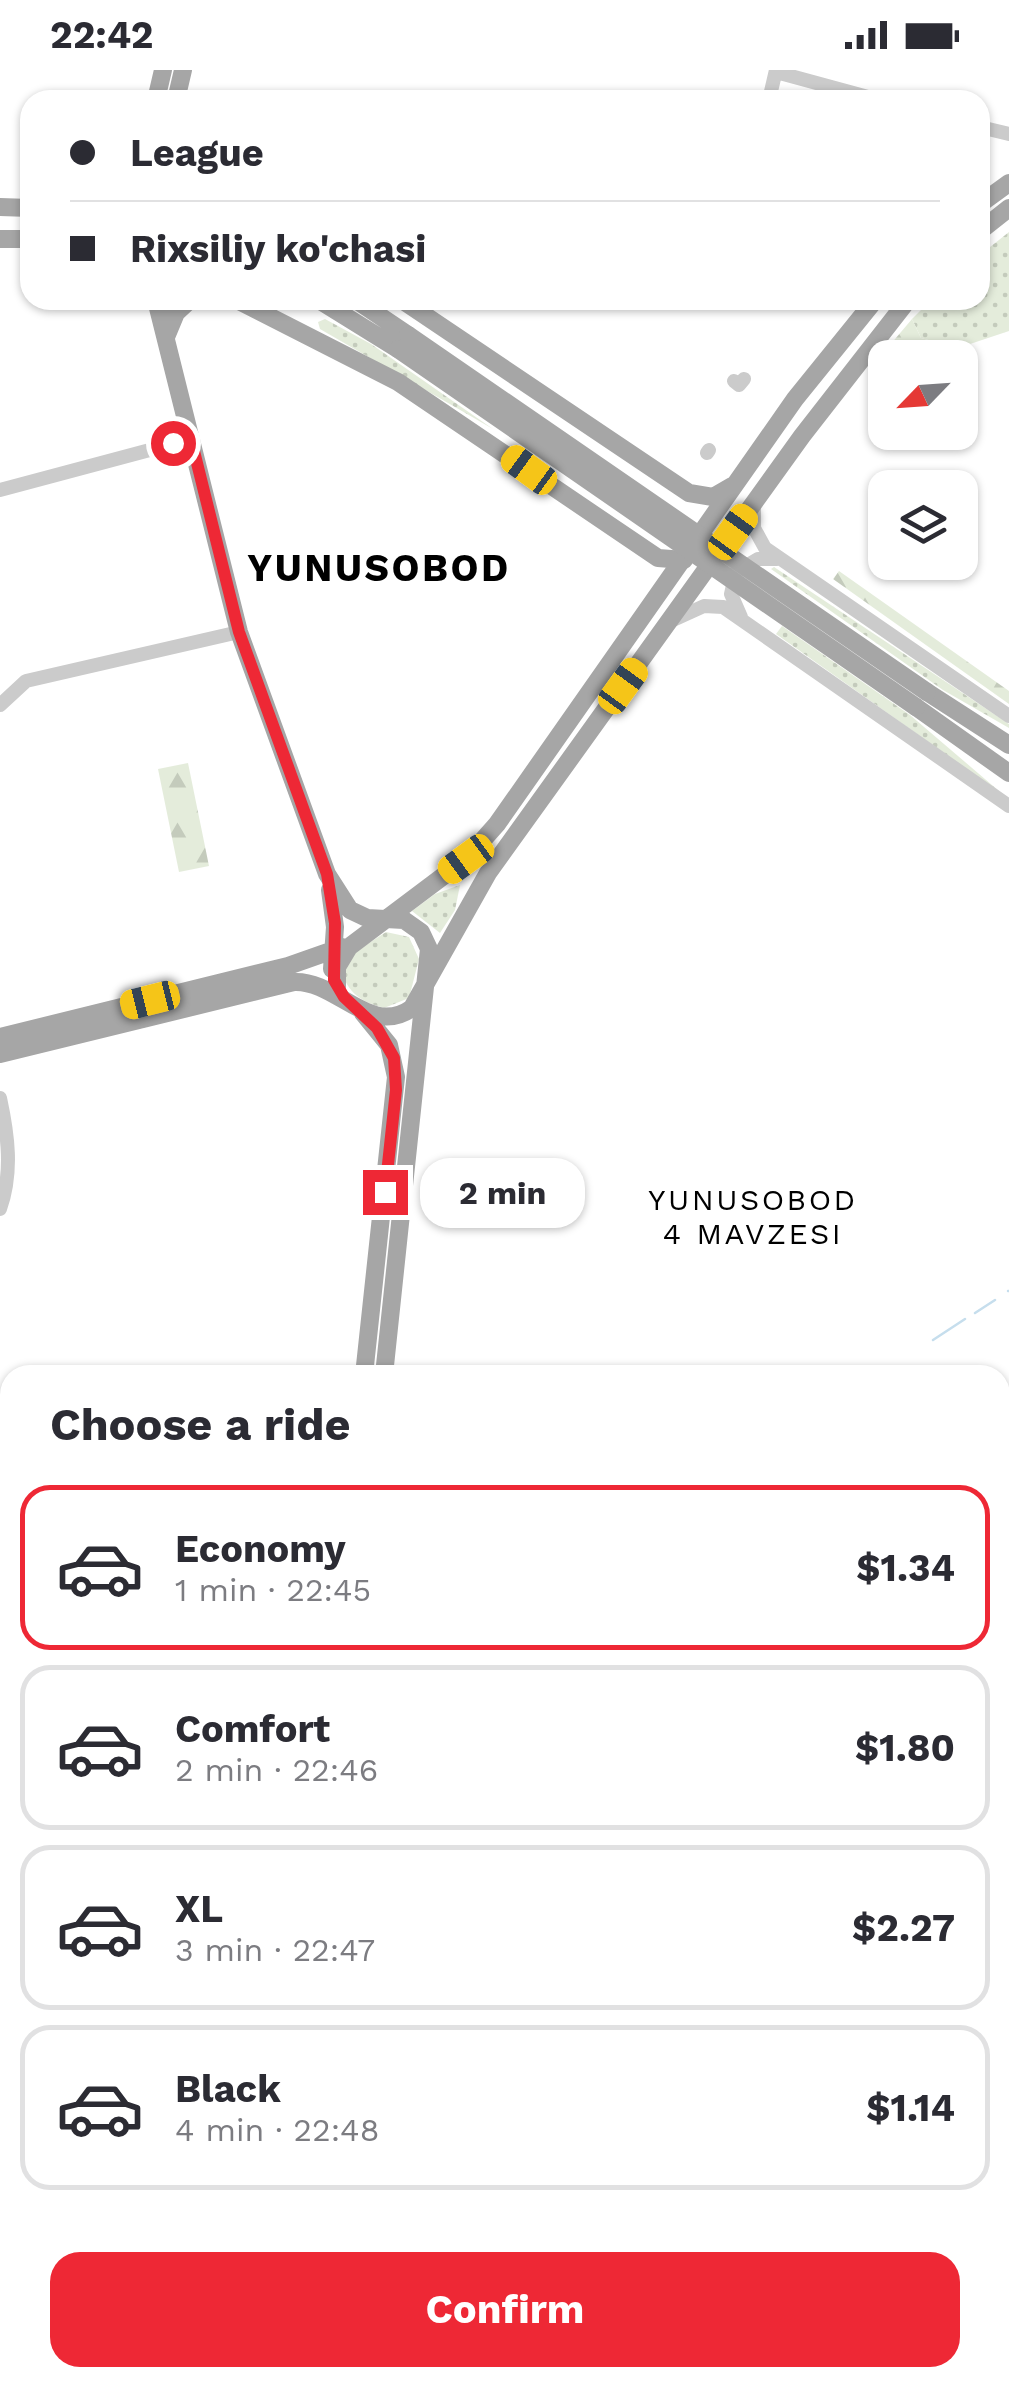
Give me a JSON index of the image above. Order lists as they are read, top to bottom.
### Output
{
  "districts": ["YUNUSOBOD", "YUNUSOBOD 4 MAVZESI"],
  "north": "bottom left",
  "page": {
    "status": "22:42",
    "banner": ["League", "Rixsiliy ko'chasi"],
    "bubble": "2 min",
    "heading": "Choose a ride",
    "list": [
      {
        "name": "Economy",
        "note": "1 min · 22:45",
        "value": "$1.34"
      },
      {
        "name": "Comfort",
        "note": "2 min · 22:46",
        "value": "$1.80"
      },
      {
        "name": "XL",
        "note": "3 min · 22:47",
        "value": "$2.27"
      },
      {
        "name": "Black",
        "note": "4 min · 22:48",
        "value": "$1.14"
      }
    ],
    "buttons": "Confirm"
  }
}
